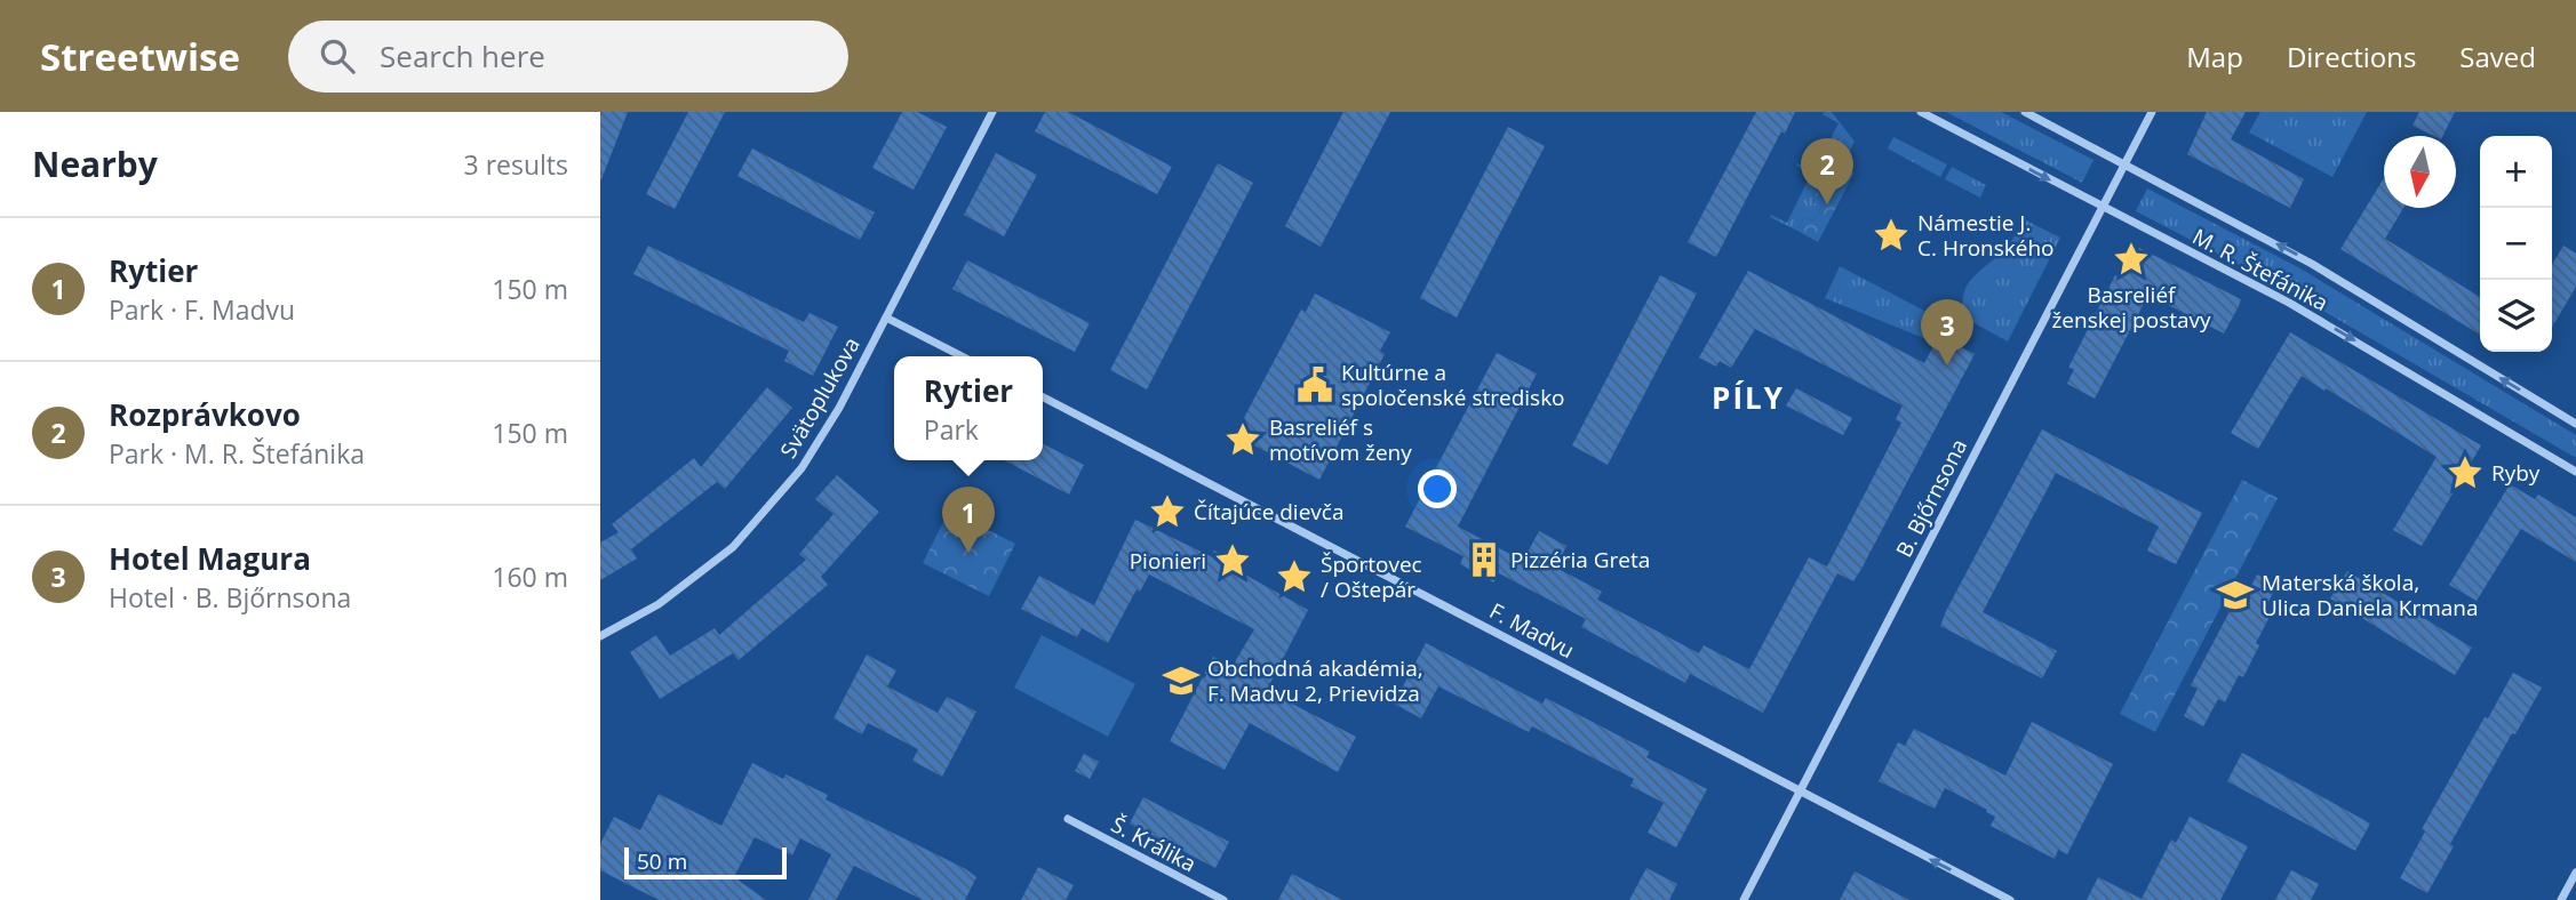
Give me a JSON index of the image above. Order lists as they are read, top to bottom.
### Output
{
  "streets": {
    "street": [
      "M. R. Štefánika",
      "Svätoplukova",
      "B. Bjőrnsona",
      "F. Madvu",
      "Š. Králika"
    ]
  },
  "crossings": [
    ["M. R. Štefánika", "B. Bjőrnsona"],
    ["B. Bjőrnsona", "F. Madvu"]
  ],
  "districts": ["PÍLY"],
  "places": {
    "place": [
      "Námestie J. C. Hronského",
      "Basreliéf ženskej postavy",
      "Basreliéf s motívom ženy",
      "Ryby",
      "Čítajúce dievča",
      "Pionieri",
      "Športovec / Oštepár"
    ],
    "public building": ["Kultúrne a spoločenské stredisko"],
    "building": ["Pizzéria Greta"],
    "school or university": ["Materská škola, Ulica Daniela Krmana", "Obchodná akadémia, F. Madvu 2, Prievidza"]
  },
  "scale_bar": "50 m",
  "north": "bottom",
  "page": {
    "header": "Streetwise",
    "search": "Search here",
    "nav": ["Map", "Directions", "Saved"],
    "heading": ["Nearby", "3 results"],
    "map_buttons": ["+", "−"],
    "pins": ["2", "3", "1"],
    "list": [
      {
        "mark": "1",
        "name": "Rytier",
        "note": "Park · F. Madvu",
        "value": "150 m"
      },
      {
        "mark": "2",
        "name": "Rozprávkovo",
        "note": "Park · M. R. Štefánika",
        "value": "150 m"
      },
      {
        "mark": "3",
        "name": "Hotel Magura",
        "note": "Hotel · B. Bjőrnsona",
        "value": "160 m"
      }
    ],
    "popup": ["Rytier", "Park"],
    "scale": "50 m"
  }
}
